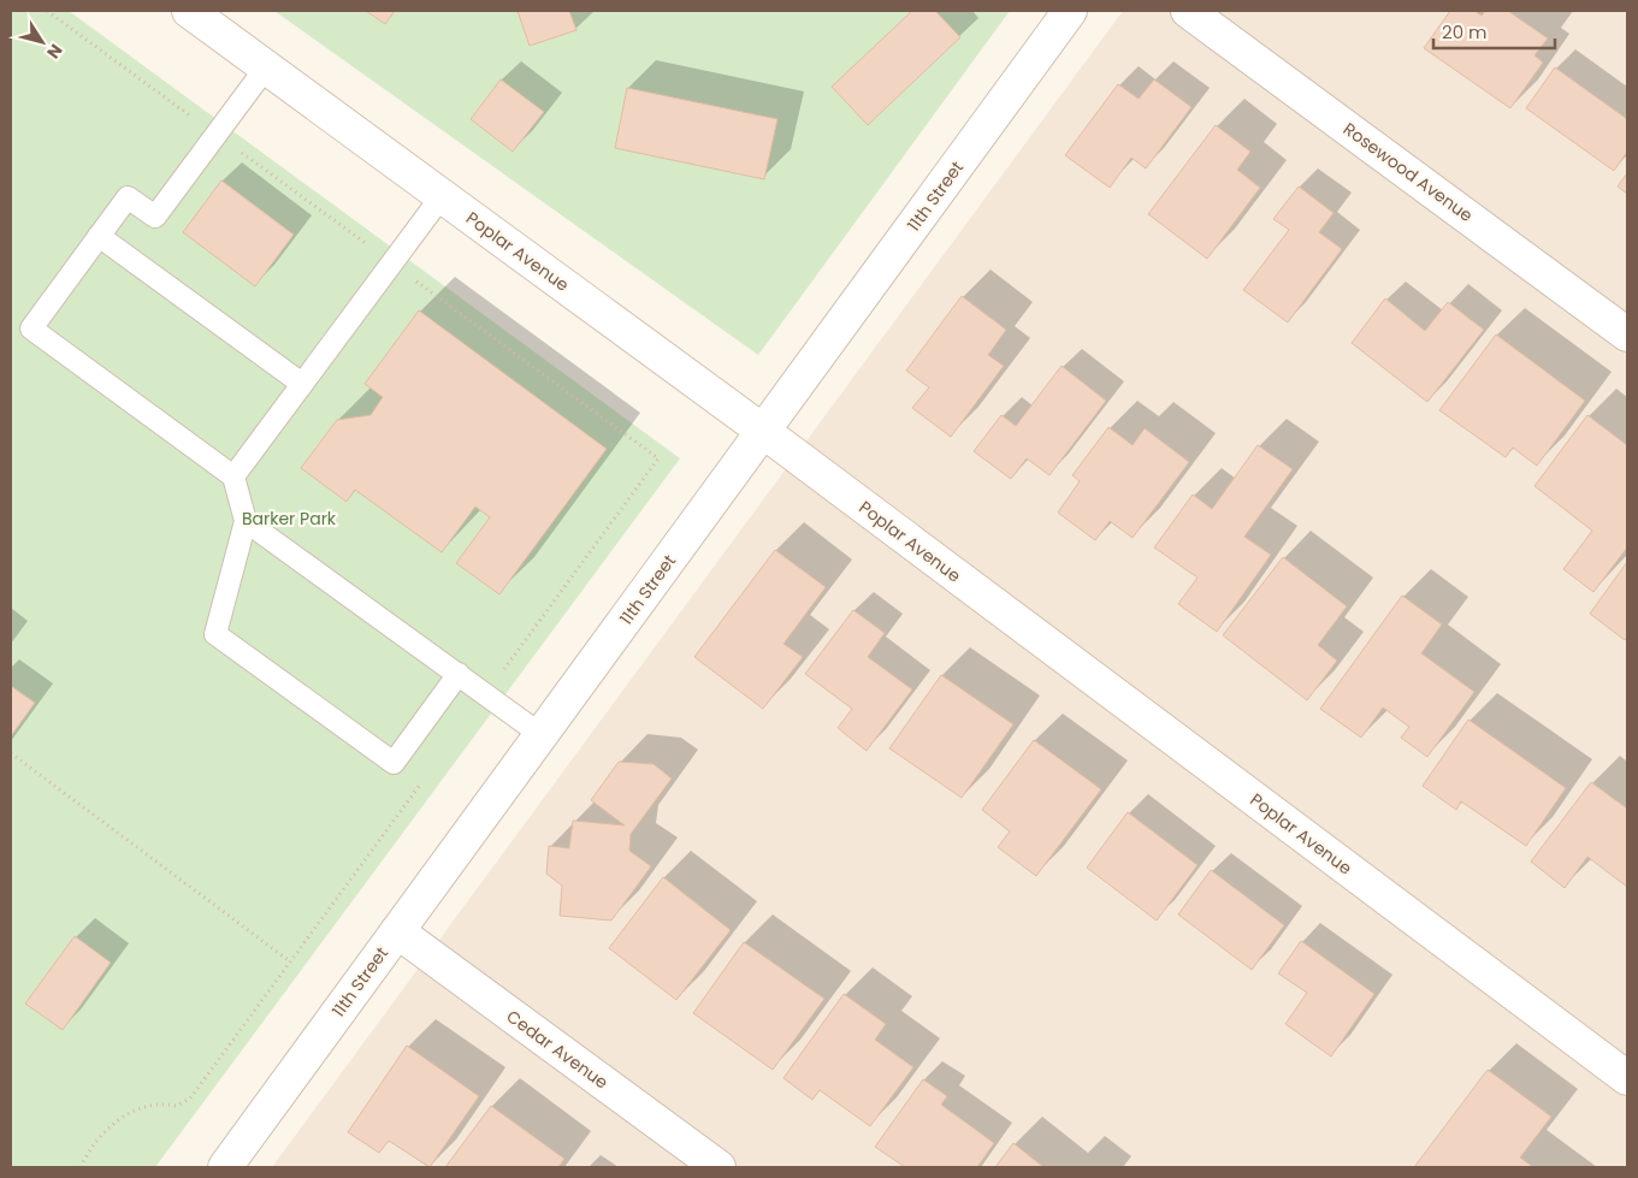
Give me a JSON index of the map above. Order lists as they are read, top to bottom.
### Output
{
  "streets": {
    "street": [
      "Rosewood Avenue",
      "11th Street",
      "Poplar Avenue",
      "Cedar Avenue"
    ]
  },
  "crossings": [
    ["11th Street", "Poplar Avenue"],
    ["11th Street", "Cedar Avenue"]
  ],
  "parks": ["Barker Park"],
  "scale_bar": "20 m",
  "north": "bottom right"
}
